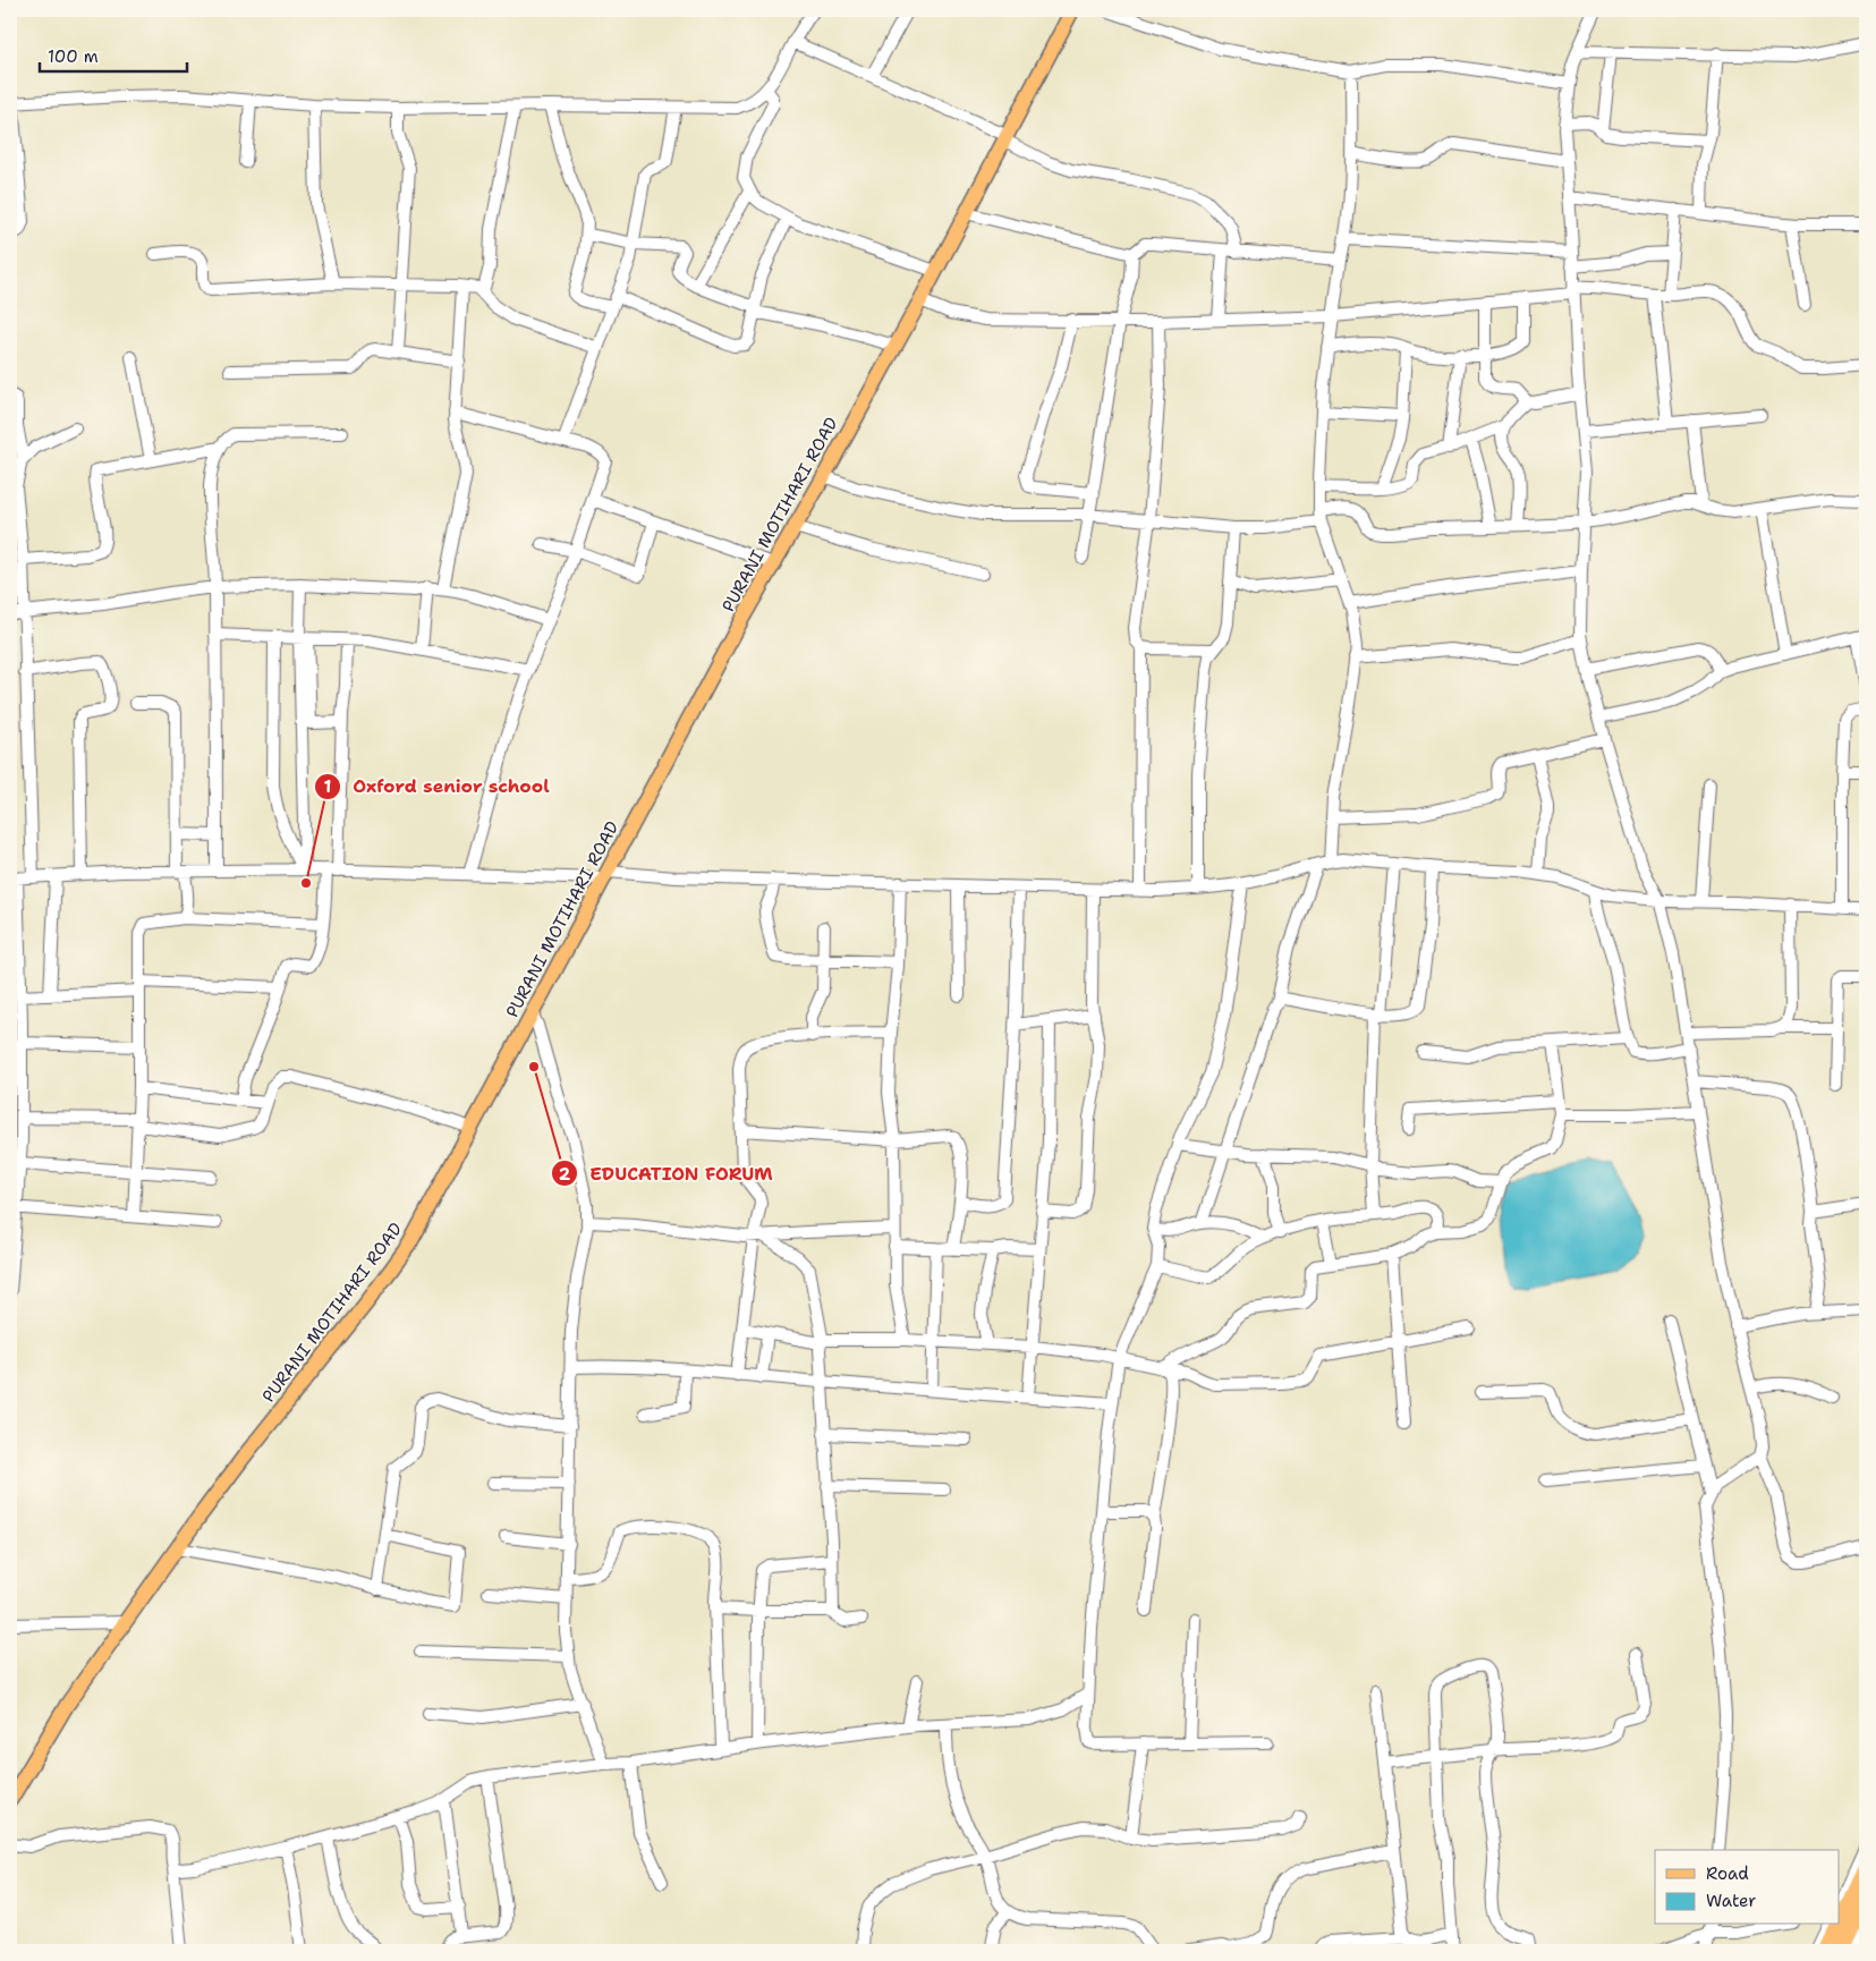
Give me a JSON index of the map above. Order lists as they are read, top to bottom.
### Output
{
  "streets": {
    "main road": ["PURANI MOTIHARI ROAD"]
  },
  "places": ["Oxford senior school", "EDUCATION FORUM"],
  "legend": ["Road", "Water"],
  "scale_bar": "100 m"
}
